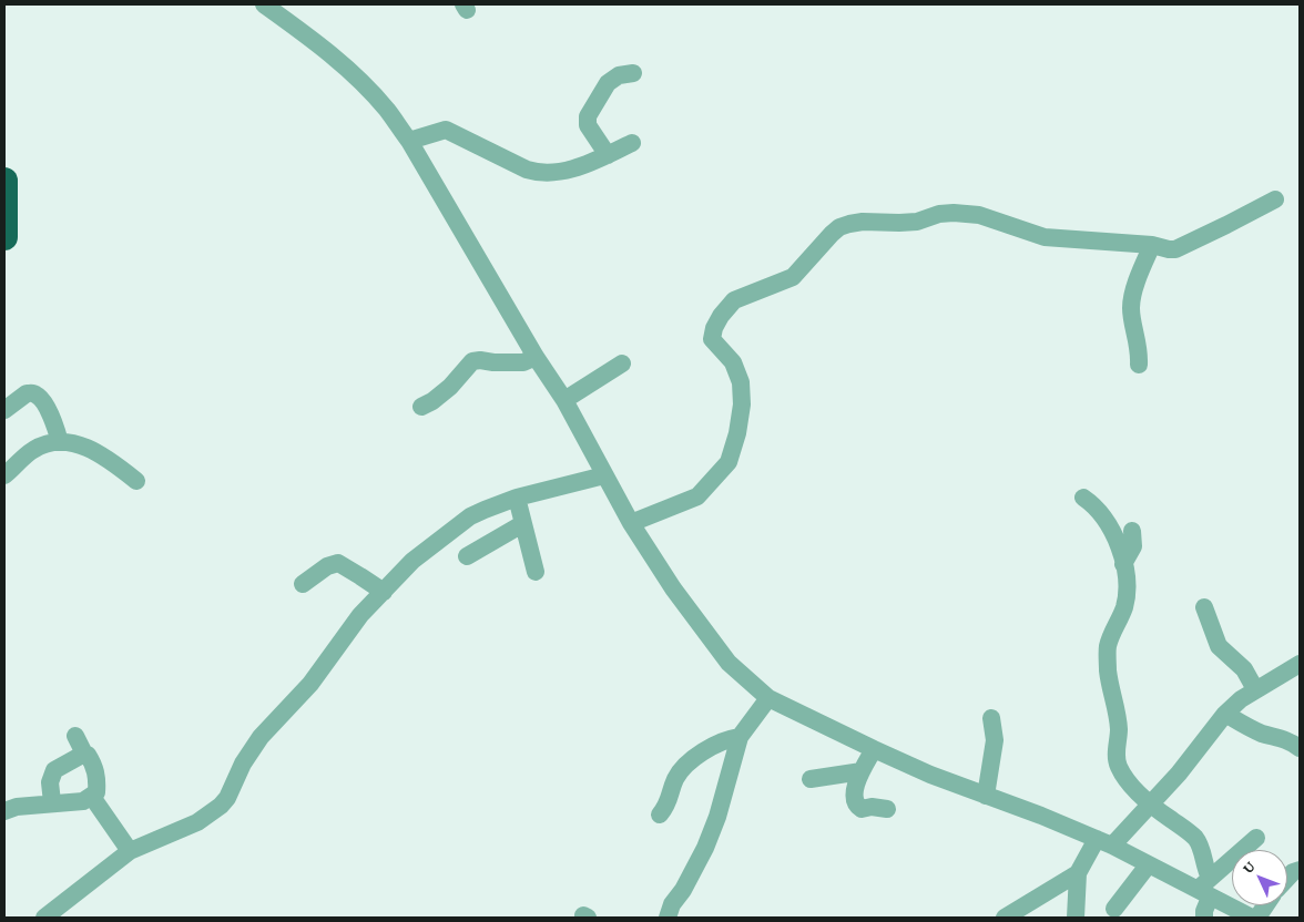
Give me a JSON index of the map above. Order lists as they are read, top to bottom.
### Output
{
  "north": "top left"
}
